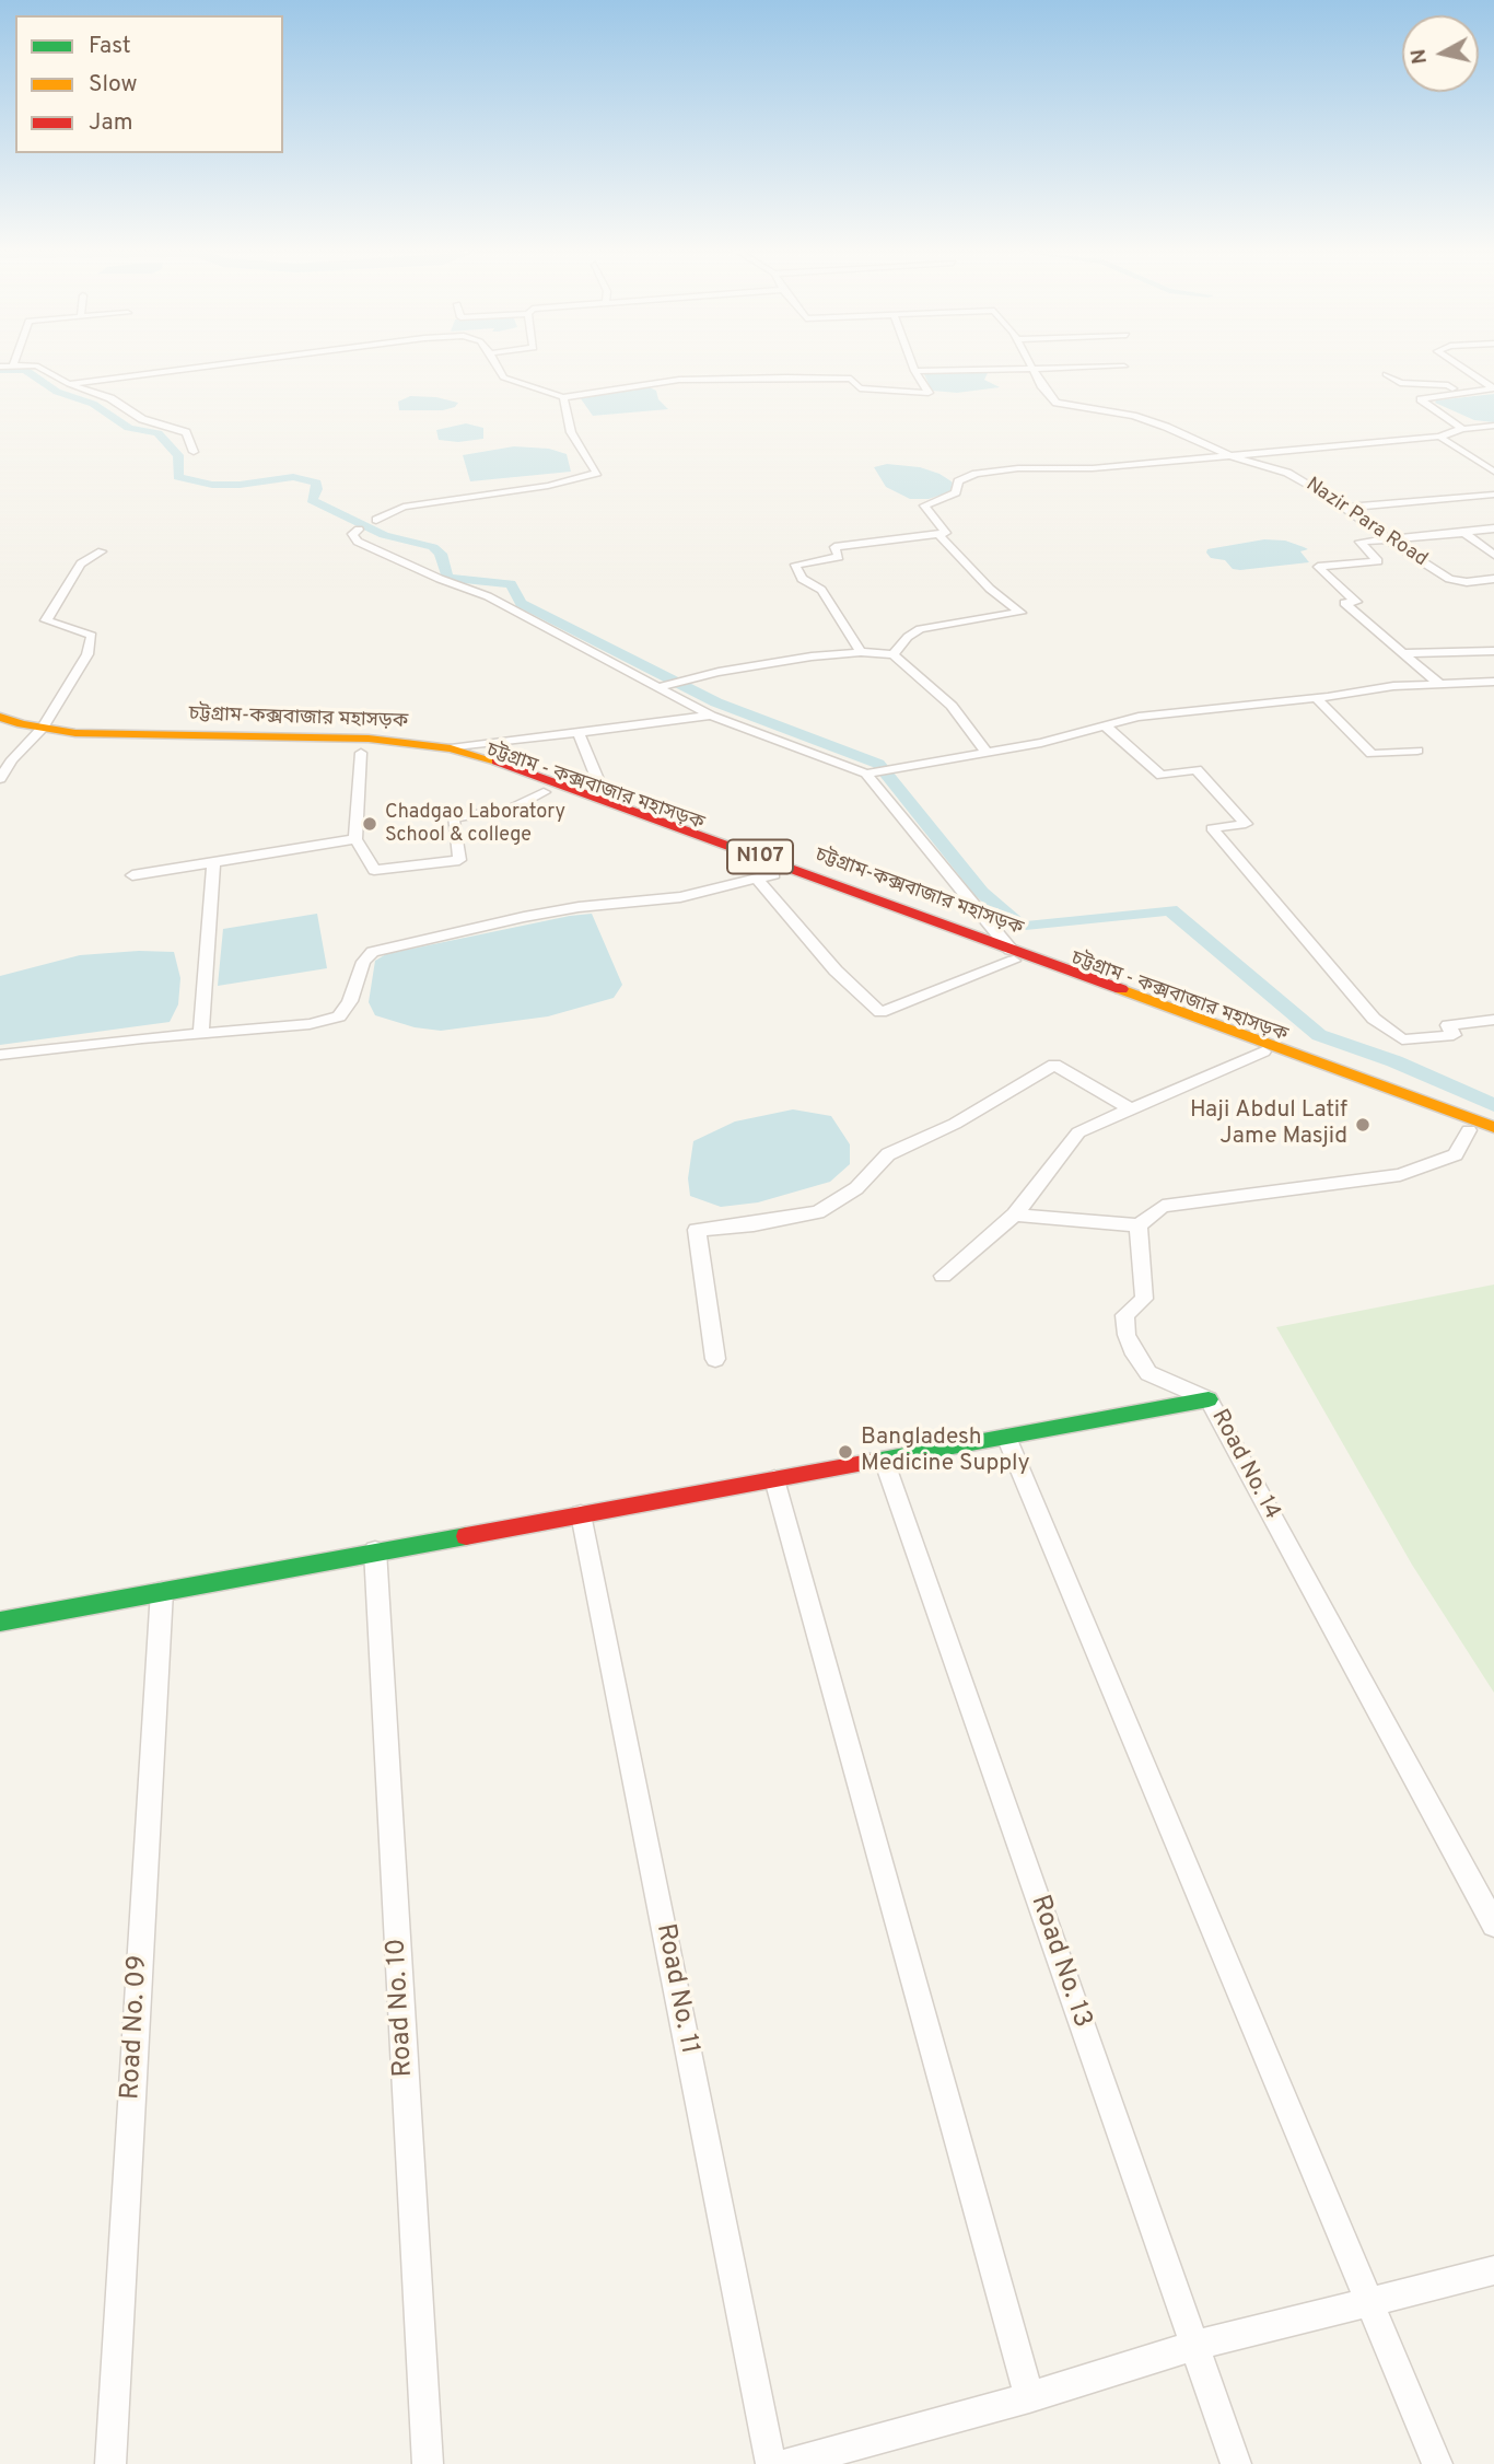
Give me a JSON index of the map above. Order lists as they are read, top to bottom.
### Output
{
  "streets": {
    "main road": ["চট্টগ্রাম-কক্সবাজার মহাসড়ক", "চট্টগ্রাম - কক্সবাজার মহাসড়ক", "N107"],
    "street": [
      "Nazir Para Road",
      "Road No. 14",
      "Road No. 13",
      "Road No. 11",
      "Road No. 10",
      "Road No. 09"
    ]
  },
  "crossings": [
    ["চট্টগ্রাম-কক্সবাজার মহাসড়ক", "চট্টগ্রাম - কক্সবাজার মহাসড়ক"]
  ],
  "places": ["Chadgao Laboratory School & college", "Haji Abdul Latif Jame Masjid", "Bangladesh Medicine Supply"],
  "legend": ["Fast", "Slow", "Jam"],
  "north": "left"
}
